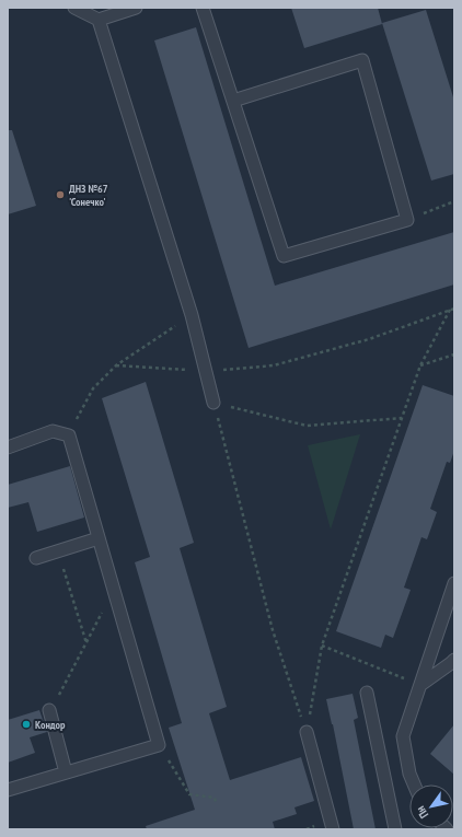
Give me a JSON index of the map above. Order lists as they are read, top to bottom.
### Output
{
  "places": ["ДНЗ №67 'Сонечко'", "Кондор"],
  "north": "bottom left"
}
